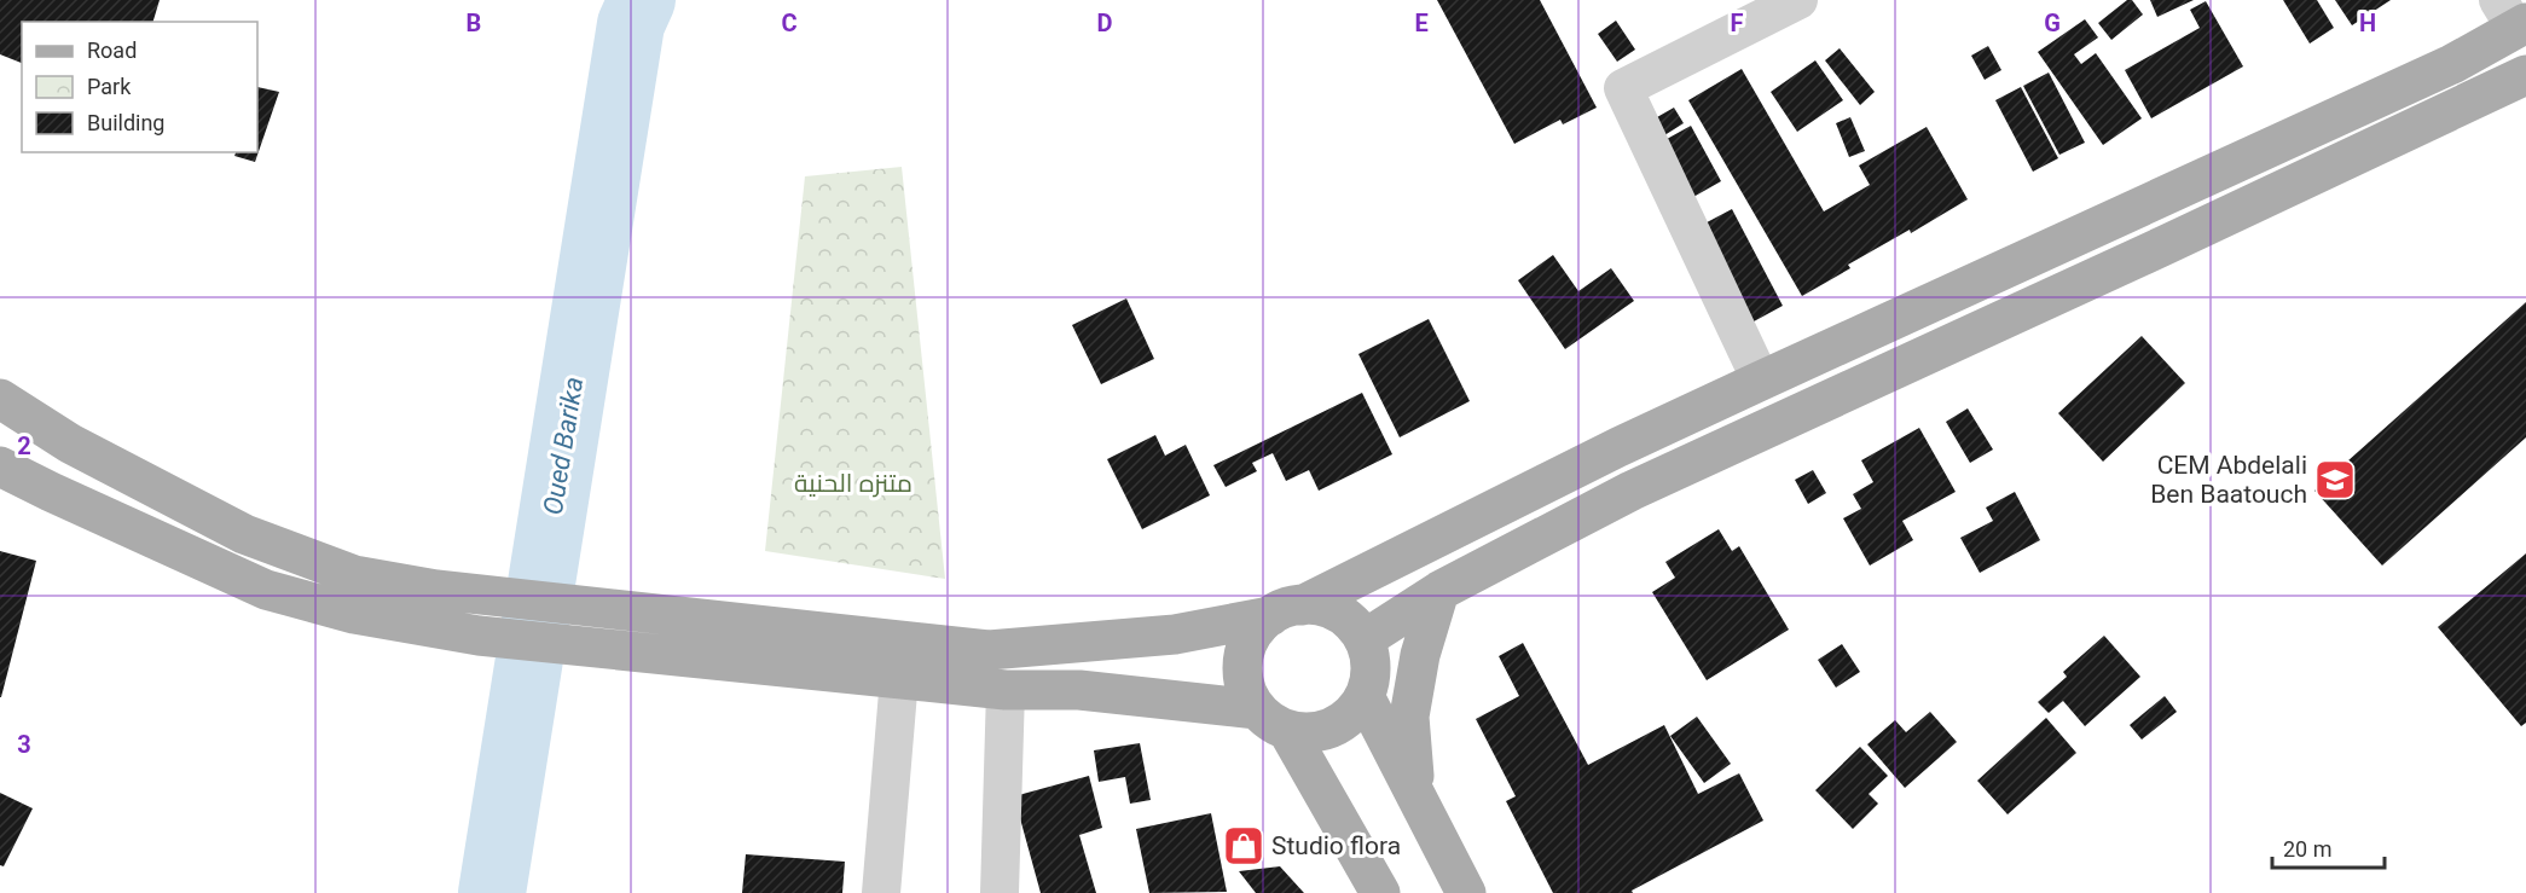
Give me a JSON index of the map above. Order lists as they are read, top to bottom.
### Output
{
  "water": ["Oued Barika"],
  "parks": ["متنزه الحنية"],
  "places": {
    "school or university": ["CEM Abdelali Ben Baatouch"],
    "shop": ["Studio flora"]
  },
  "legend": ["Road", "Park", "Building"],
  "scale_bar": "20 m",
  "grid": {
    "columns": [
      "B",
      "C",
      "D",
      "E",
      "F",
      "G",
      "H"
    ],
    "rows": ["2", "3"]
  }
}
